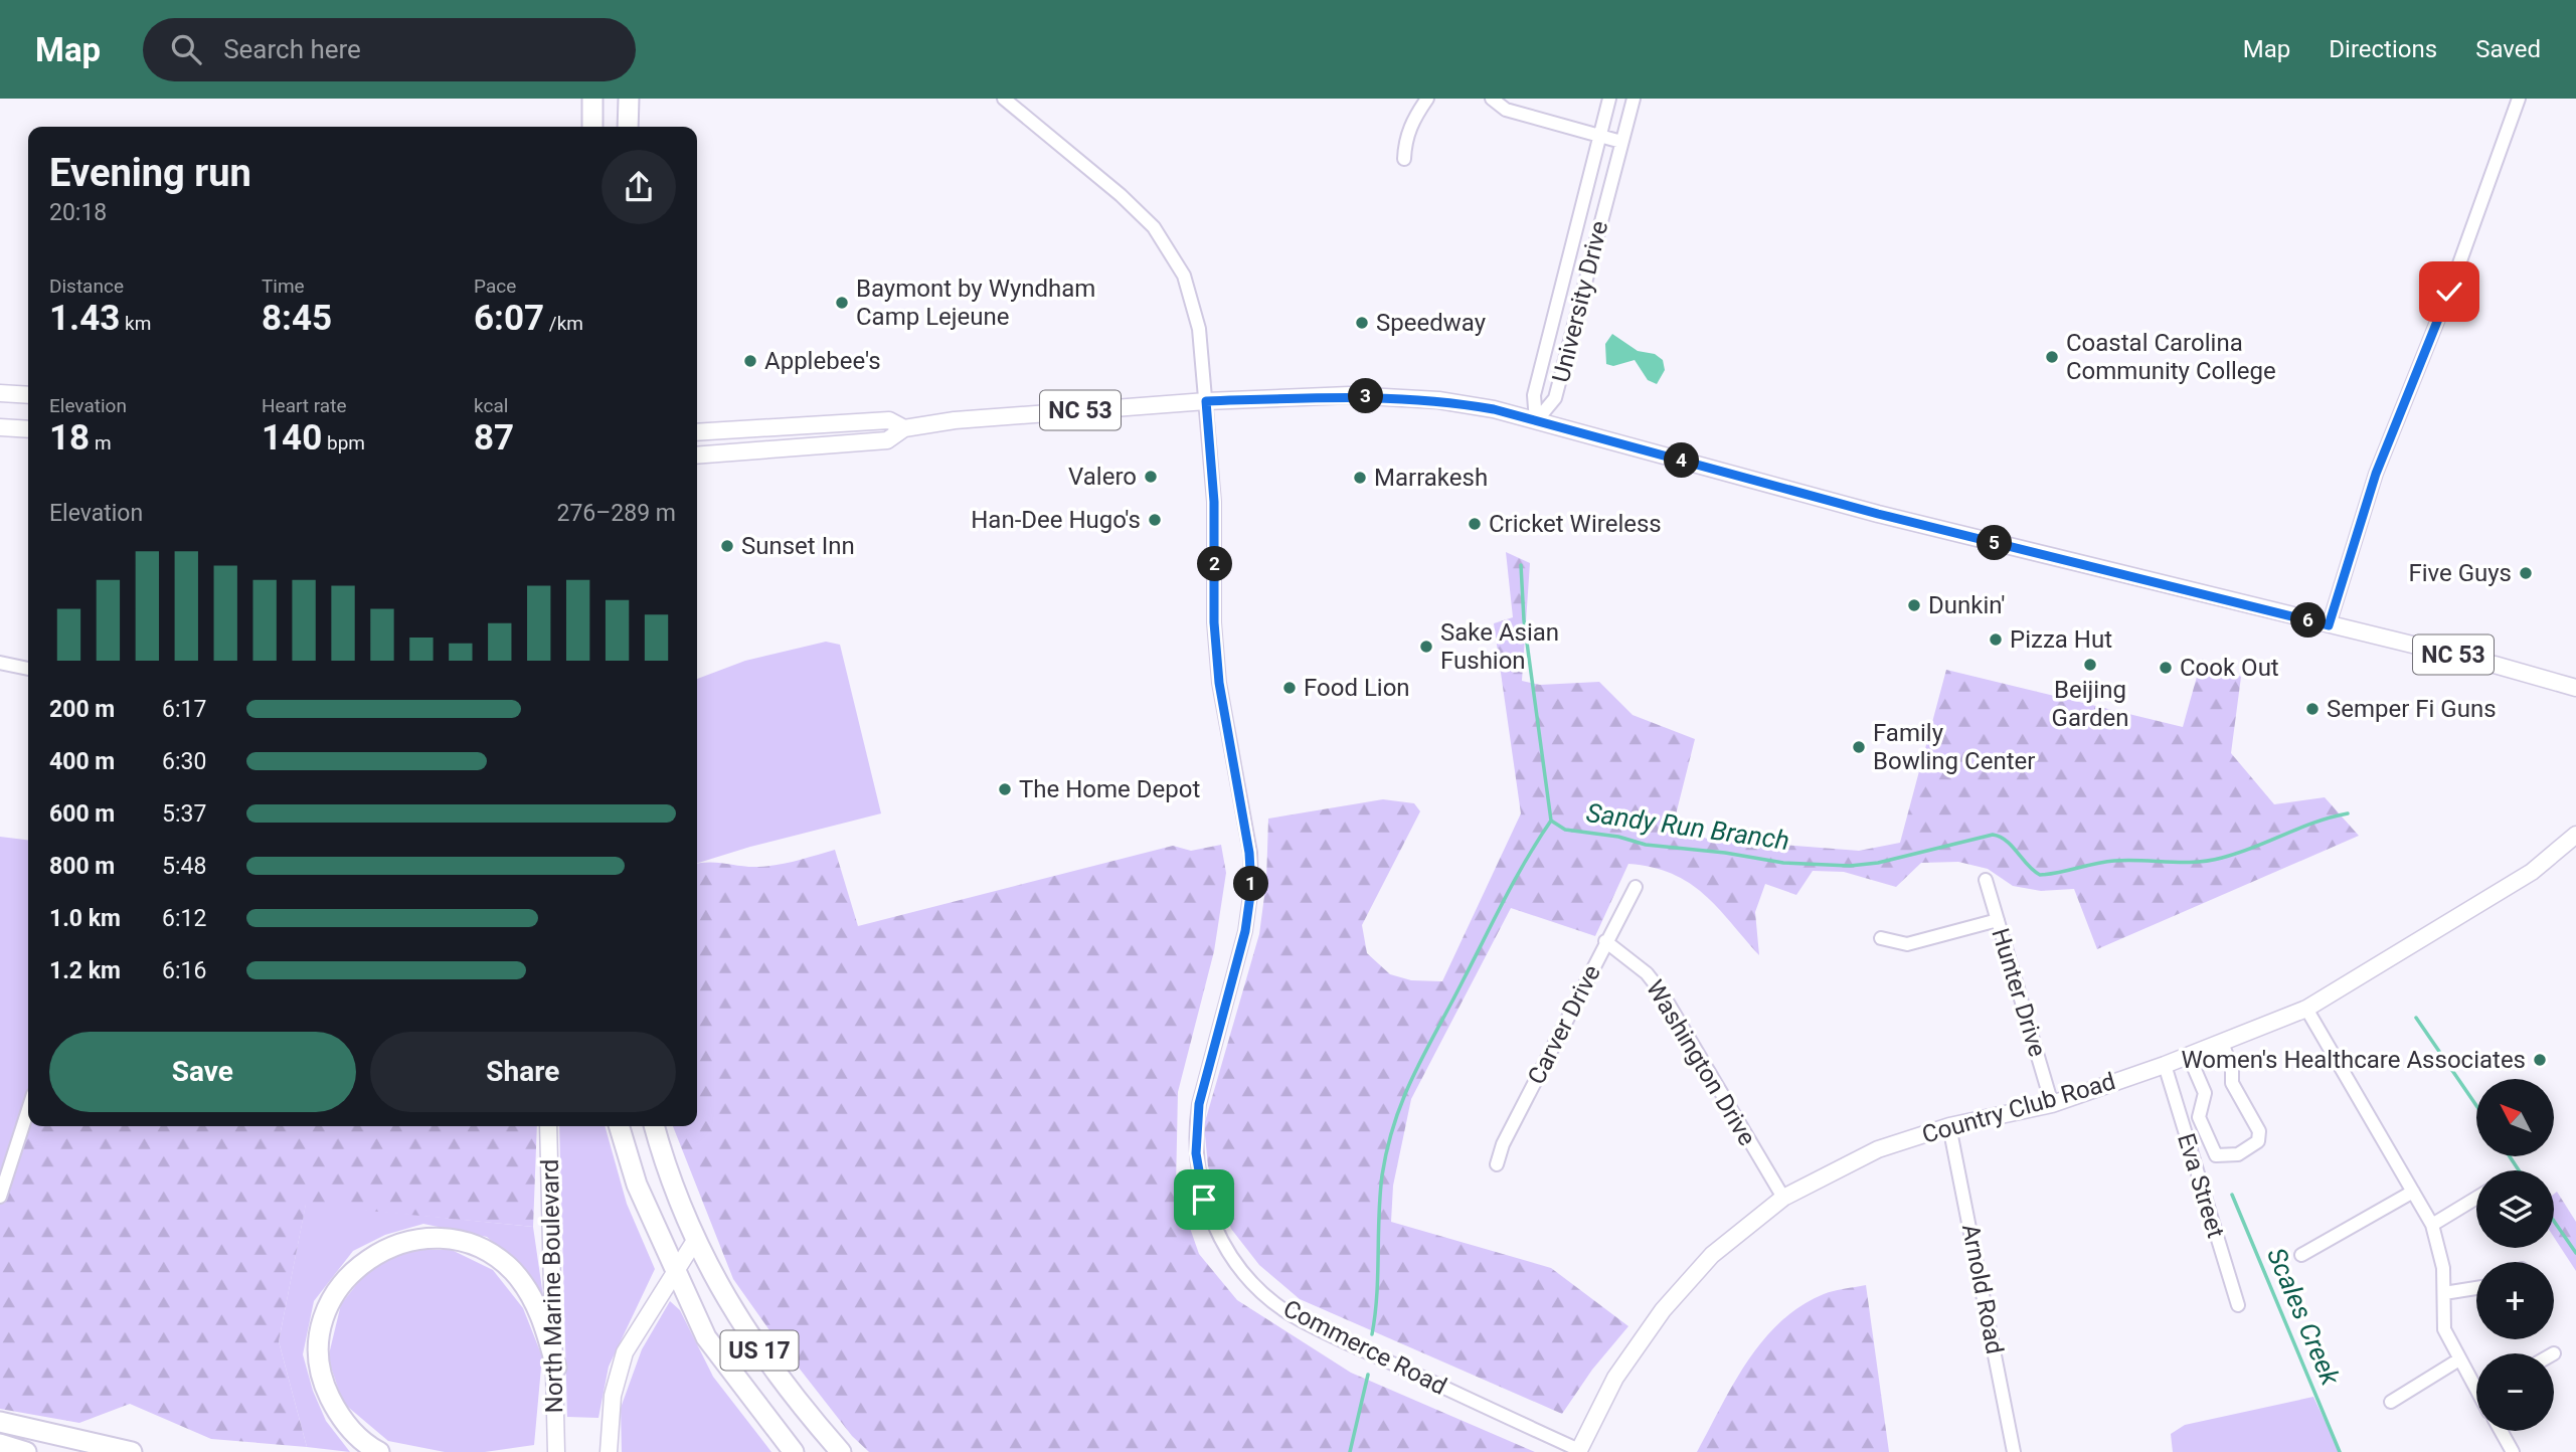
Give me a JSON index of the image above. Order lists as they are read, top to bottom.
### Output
{
  "streets": {
    "highway": ["US 17"],
    "main road": ["NC 53", "Country Club Road", "North Marine Boulevard"],
    "street": [
      "University Drive",
      "Hunter Drive",
      "Carver Drive",
      "Washington Drive",
      "Eva Street",
      "Arnold Road",
      "Commerce Road"
    ]
  },
  "crossings": [
    ["University Drive", "NC 53"],
    ["NC 53", "Commerce Road"],
    ["Hunter Drive", "Country Club Road"],
    ["Carver Drive", "Washington Drive"],
    ["Washington Drive", "Country Club Road"],
    ["Country Club Road", "Eva Street"],
    ["Country Club Road", "Arnold Road"],
    ["Country Club Road", "Commerce Road"]
  ],
  "water": ["Sandy Run Branch", "Scales Creek"],
  "places": [
    "Baymont by Wyndham Camp Lejeune",
    "Speedway",
    "Coastal Carolina Community College",
    "Applebee's",
    "Valero",
    "Marrakesh",
    "Han-Dee Hugo's",
    "Cricket Wireless",
    "Sunset Inn",
    "Five Guys",
    "Dunkin'",
    "Pizza Hut",
    "Sake Asian Fushion",
    "Beijing Garden",
    "Cook Out",
    "Food Lion",
    "Semper Fi Guns",
    "Family Bowling Center",
    "The Home Depot",
    "Women's Healthcare Associates"
  ],
  "north": "top left",
  "page": {
    "header": "Map",
    "search": "Search here",
    "nav": ["Map", "Directions", "Saved"],
    "heading": ["Evening run", "20:18"],
    "stats": [
      ["Distance", "1.43 km"],
      ["Time", "8:45"],
      ["Pace", "6:07 /km"],
      ["Elevation", "18 m"],
      ["Heart rate", "140 bpm"],
      ["kcal", "87"]
    ],
    "pins": [
      "3",
      "4",
      "5",
      "2",
      "6",
      "1"
    ],
    "chart": ["Elevation", "276–289 m"],
    "list": [
      {
        "name": "200 m",
        "note": "6:17"
      },
      {
        "name": "400 m",
        "note": "6:30"
      },
      {
        "name": "600 m",
        "note": "5:37"
      },
      {
        "name": "800 m",
        "note": "5:48"
      },
      {
        "name": "1.0 km",
        "note": "6:12"
      },
      {
        "name": "1.2 km",
        "note": "6:16"
      }
    ],
    "buttons": ["Save", "Share"],
    "map_buttons": ["+", "−"]
  }
}
